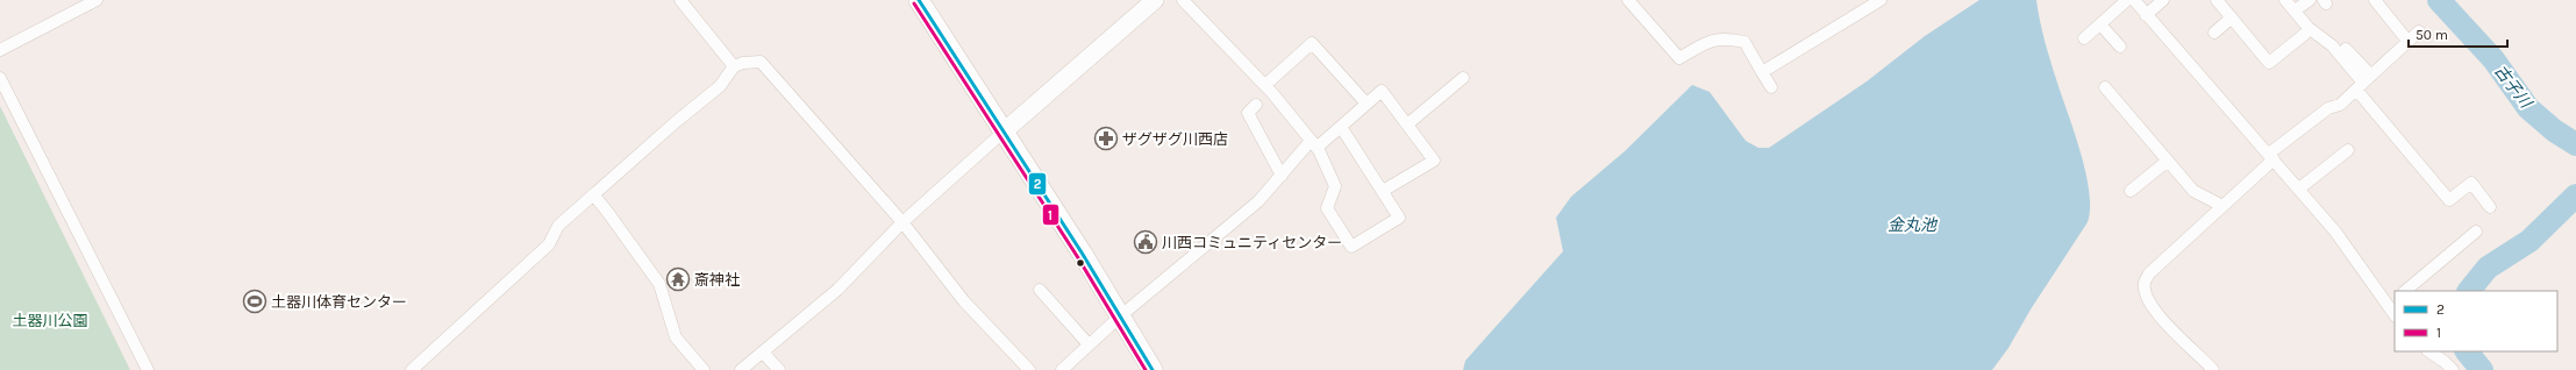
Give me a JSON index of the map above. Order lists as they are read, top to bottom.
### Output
{
  "water": ["古子川", "金丸池"],
  "parks": ["土器川公園"],
  "places": {
    "pharmacy": ["ザグザグ川西店"],
    "public building": ["川西コミュニティセンター"],
    "temple": ["斎神社"],
    "sports": ["土器川体育センター"]
  },
  "lines": ["transit line 2", "transit line 1"],
  "legend": ["2", "1"],
  "scale_bar": "50 m"
}
